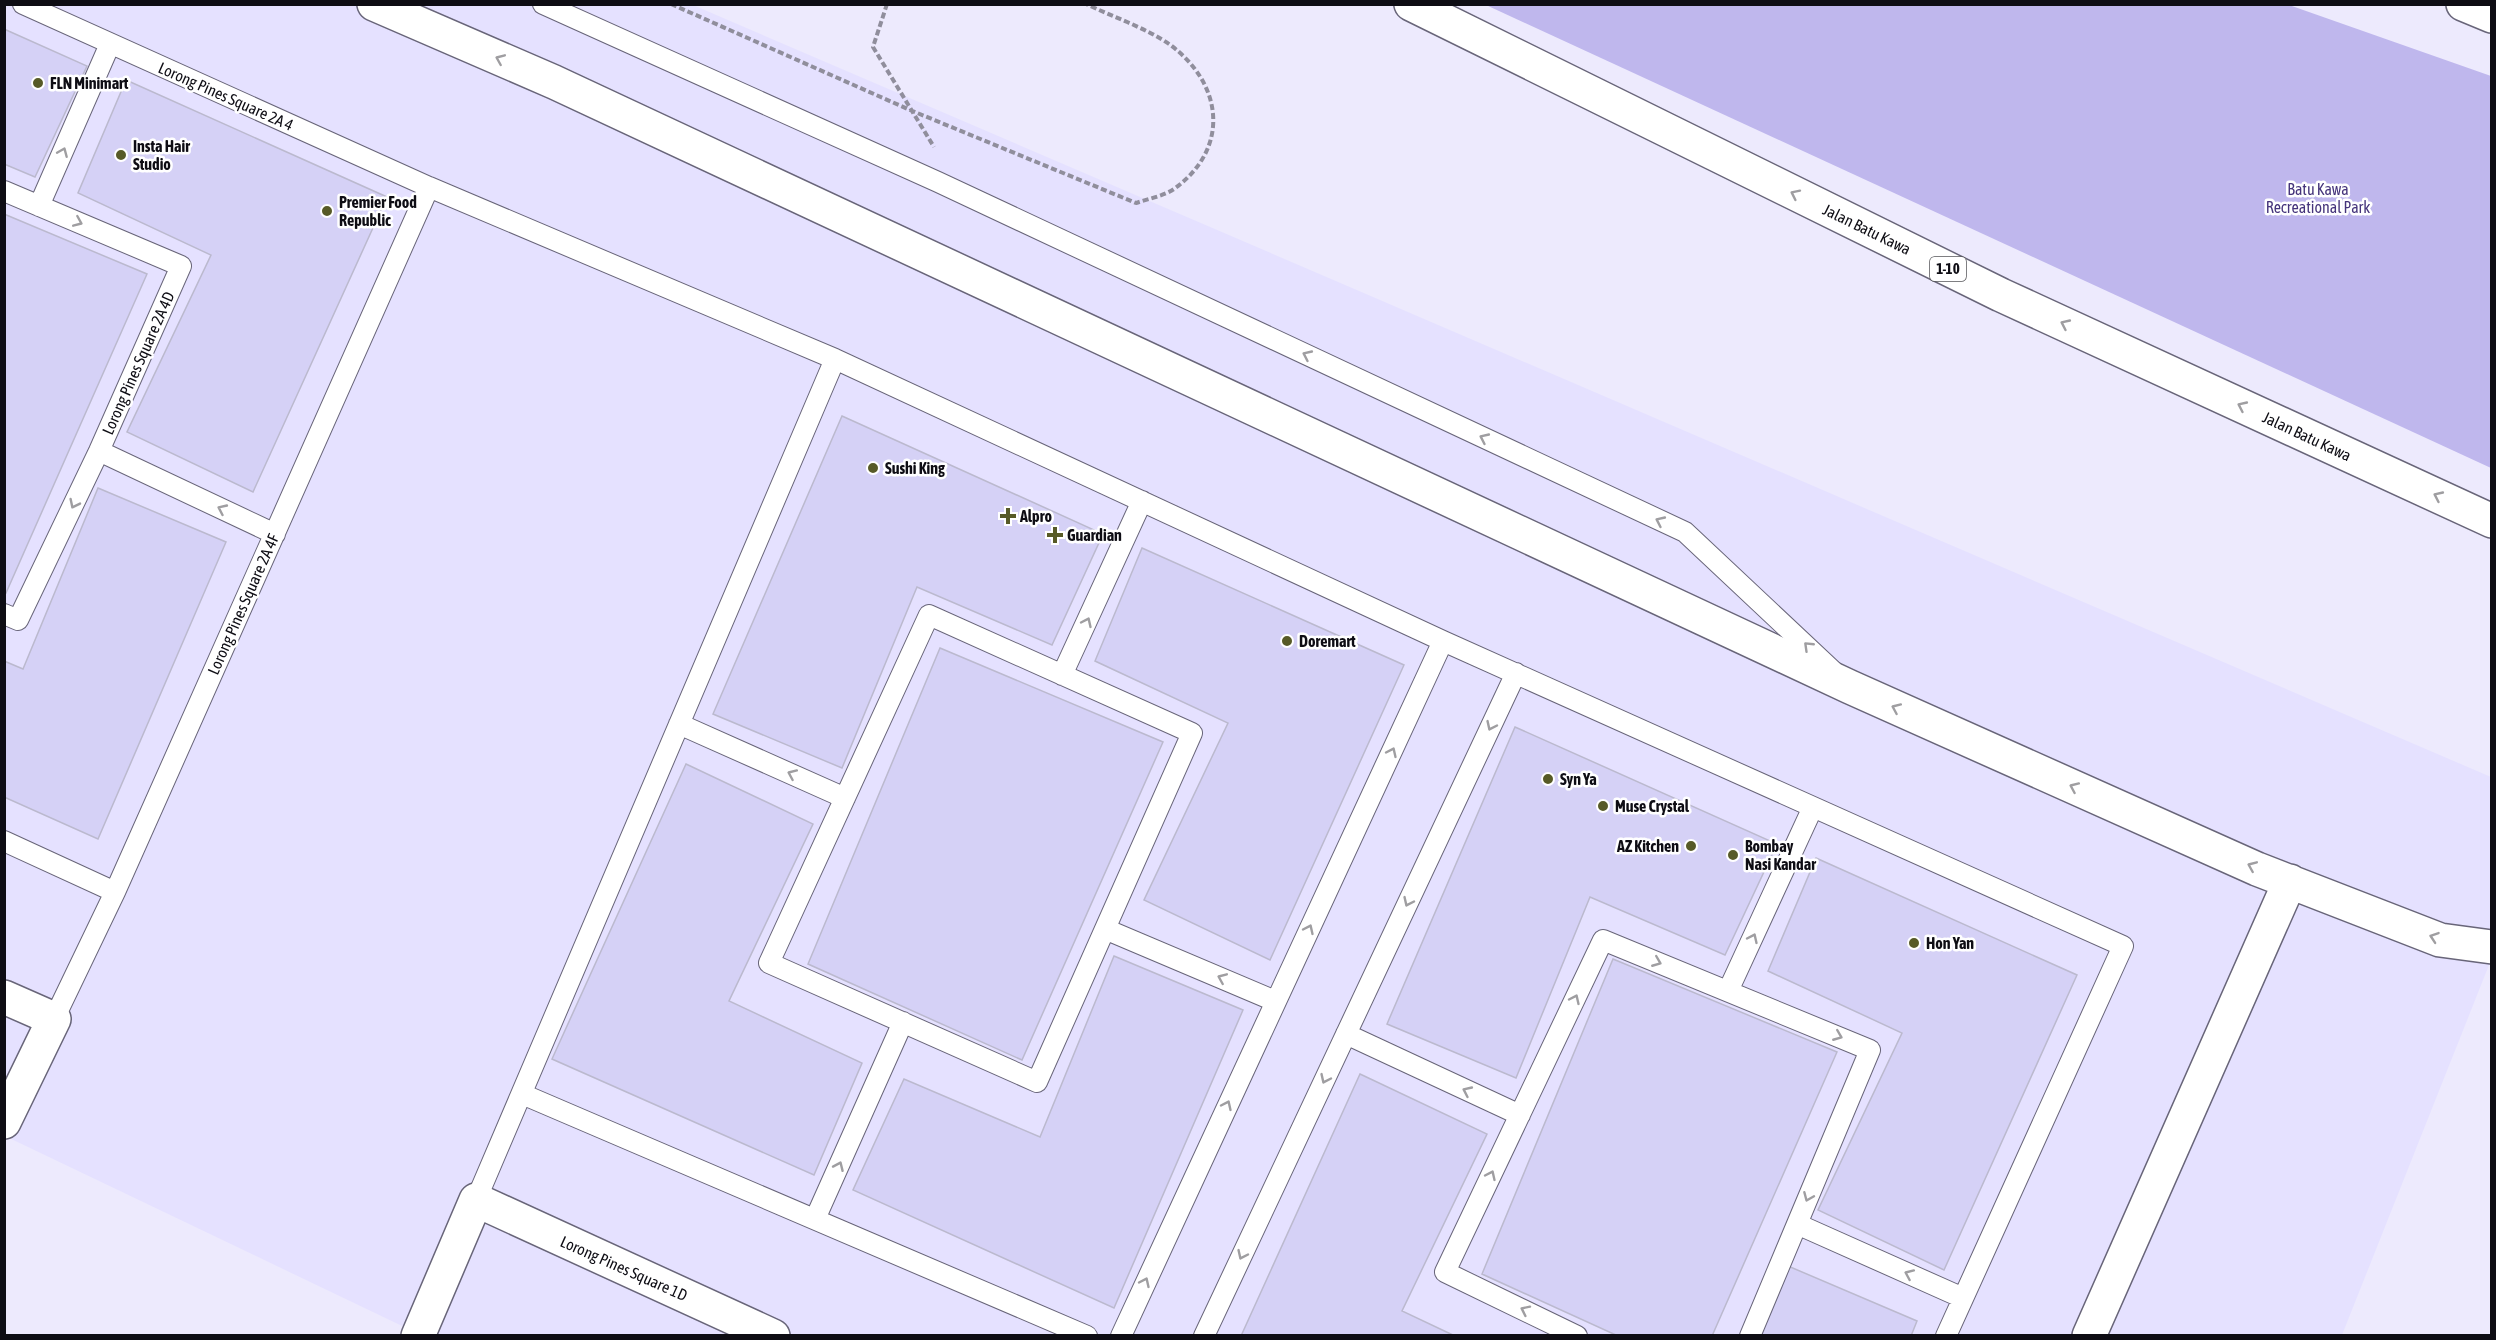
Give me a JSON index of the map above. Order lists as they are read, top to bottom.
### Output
{
  "streets": {
    "main road": ["Jalan Batu Kawa", "1-10", "Lorong Pines Square 1D"],
    "lane": ["Lorong Pines Square 2A 4", "Lorong Pines Square 2A 4D", "Lorong Pines Square 2A 4F"]
  },
  "crossings": [
    ["Lorong Pines Square 2A 4", "Lorong Pines Square 2A 4F"]
  ],
  "one_way": ["Jalan Batu Kawa"],
  "parks": ["Batu Kawa Recreational Park"],
  "places": {
    "other": [
      "FLN Minimart",
      "Insta Hair Studio",
      "Premier Food Republic",
      "Sushi King",
      "Doremart",
      "Syn Ya",
      "Muse Crystal",
      "AZ Kitchen",
      "Bombay Nasi Kandar",
      "Hon Yan"
    ],
    "health": ["Alpro", "Guardian"]
  }
}
